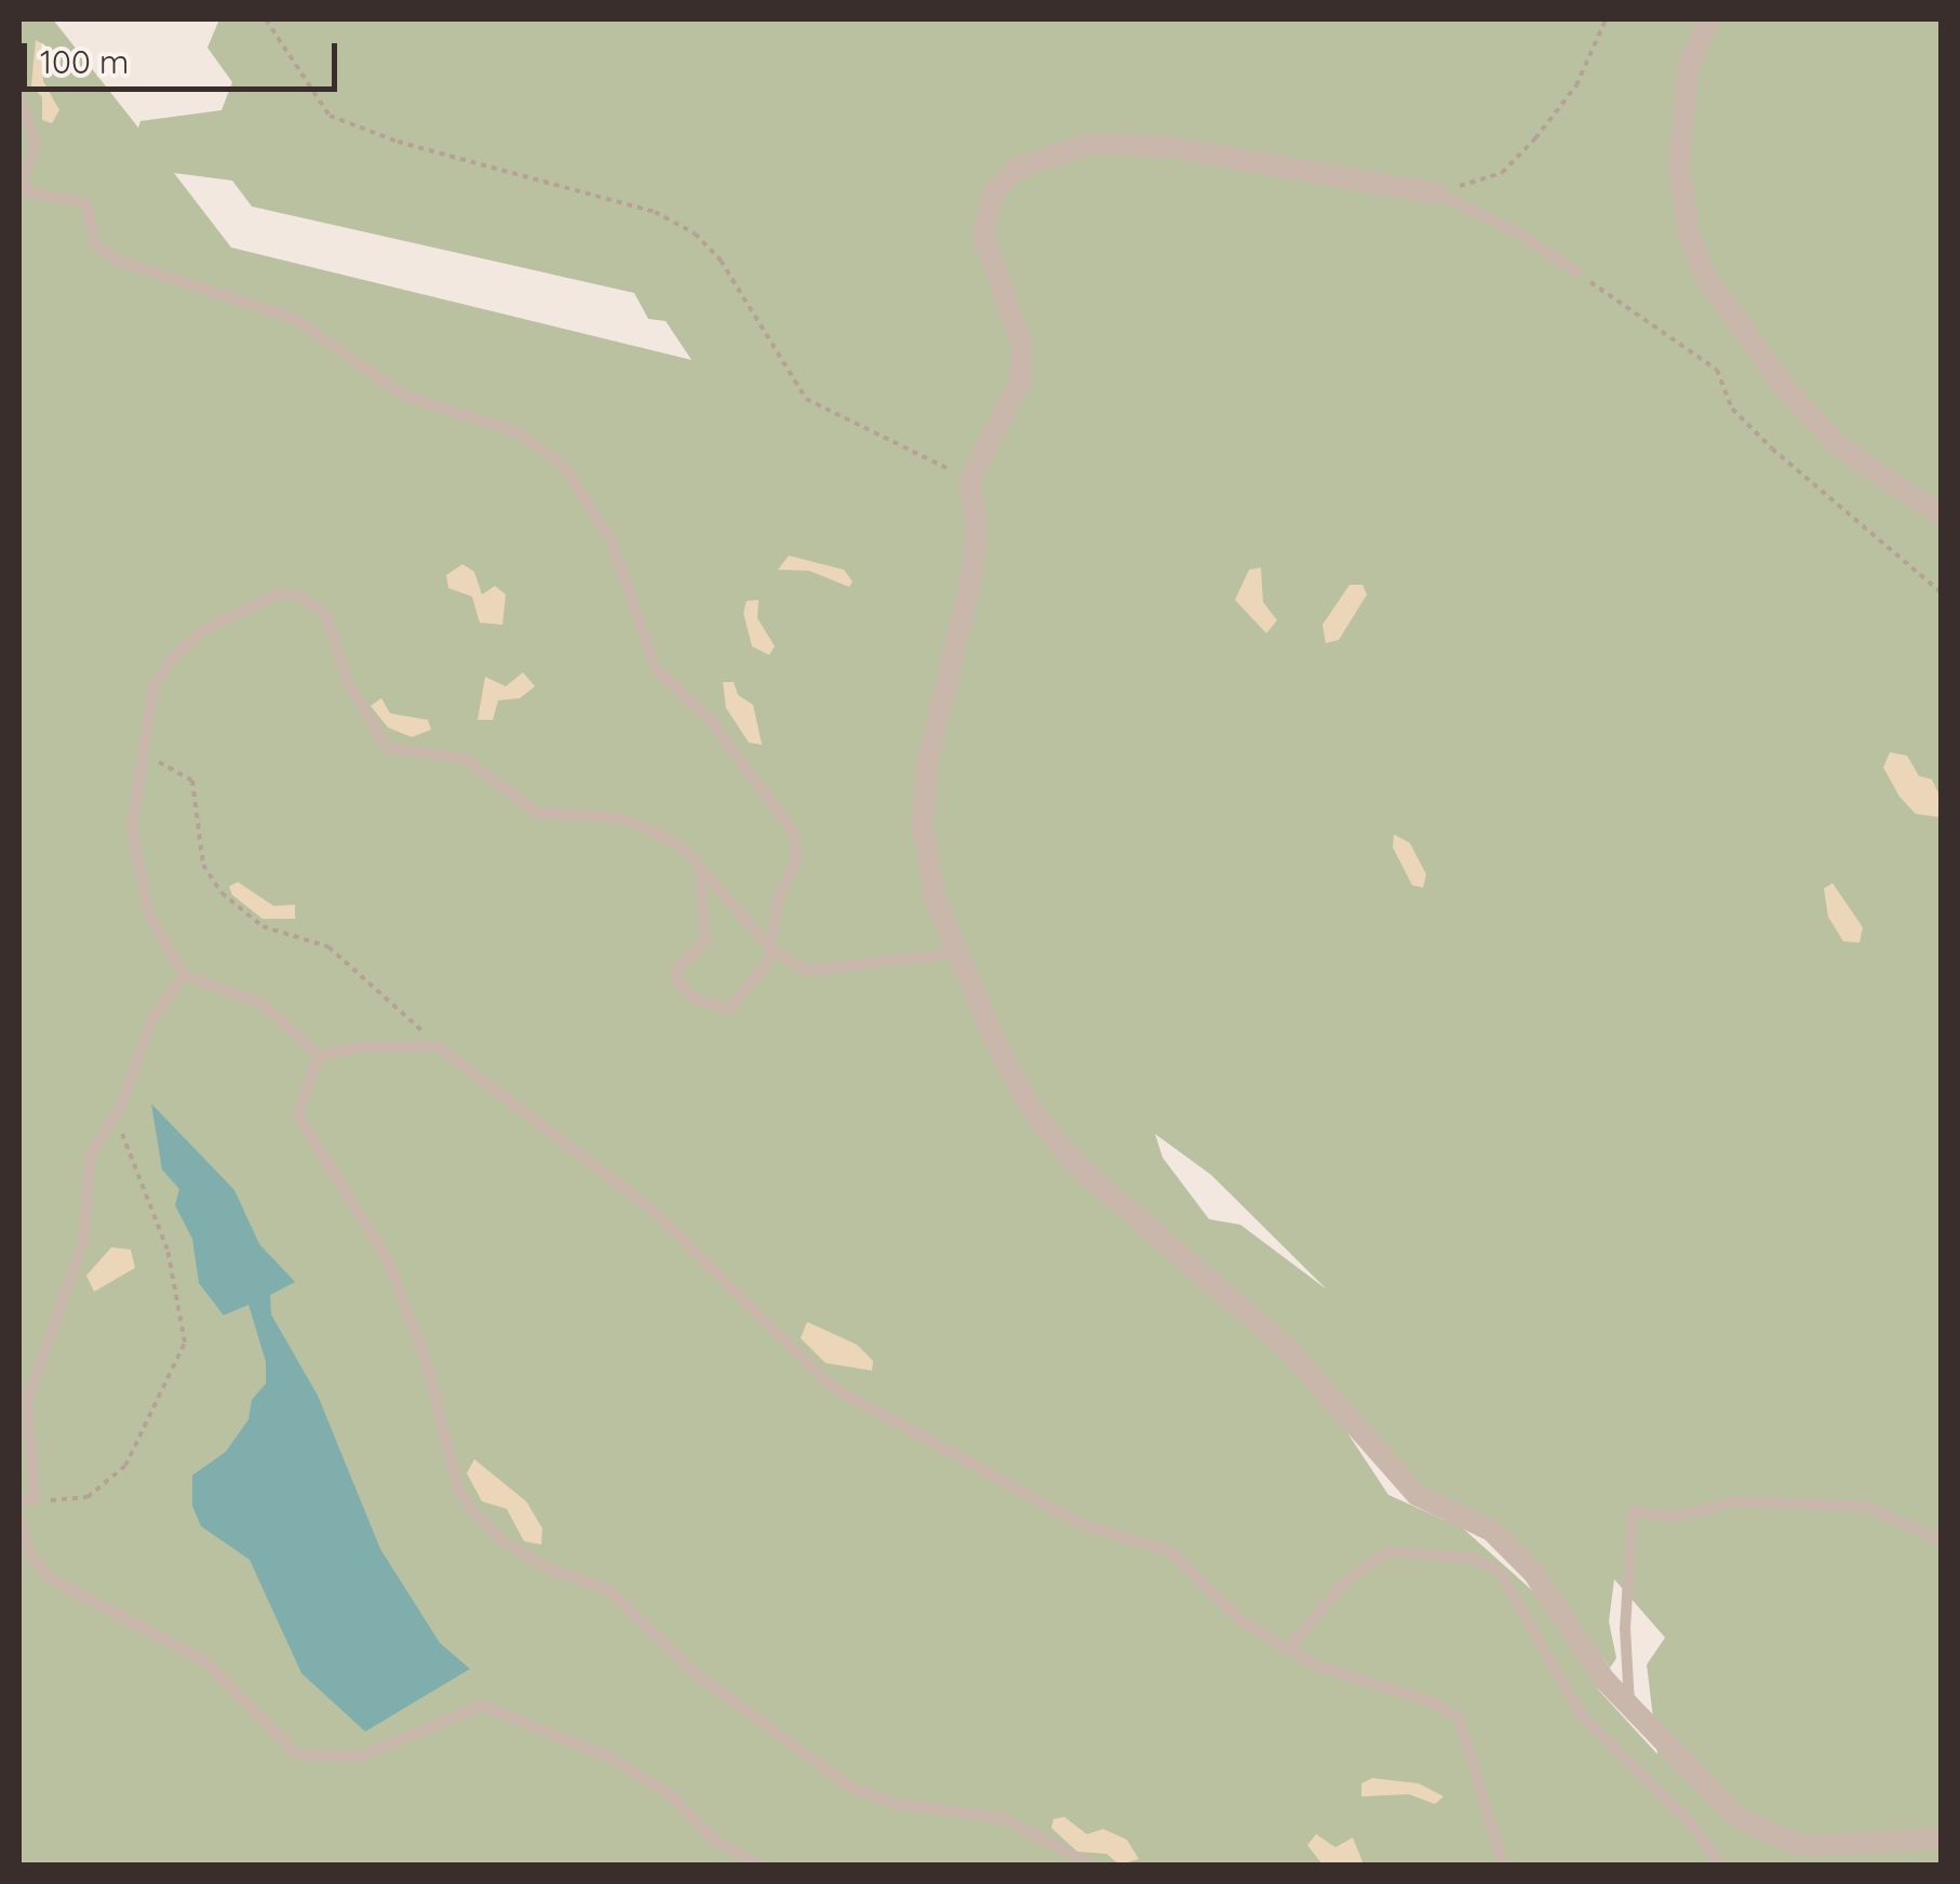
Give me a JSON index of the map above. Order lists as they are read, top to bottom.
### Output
{
  "scale_bar": "100 m"
}
